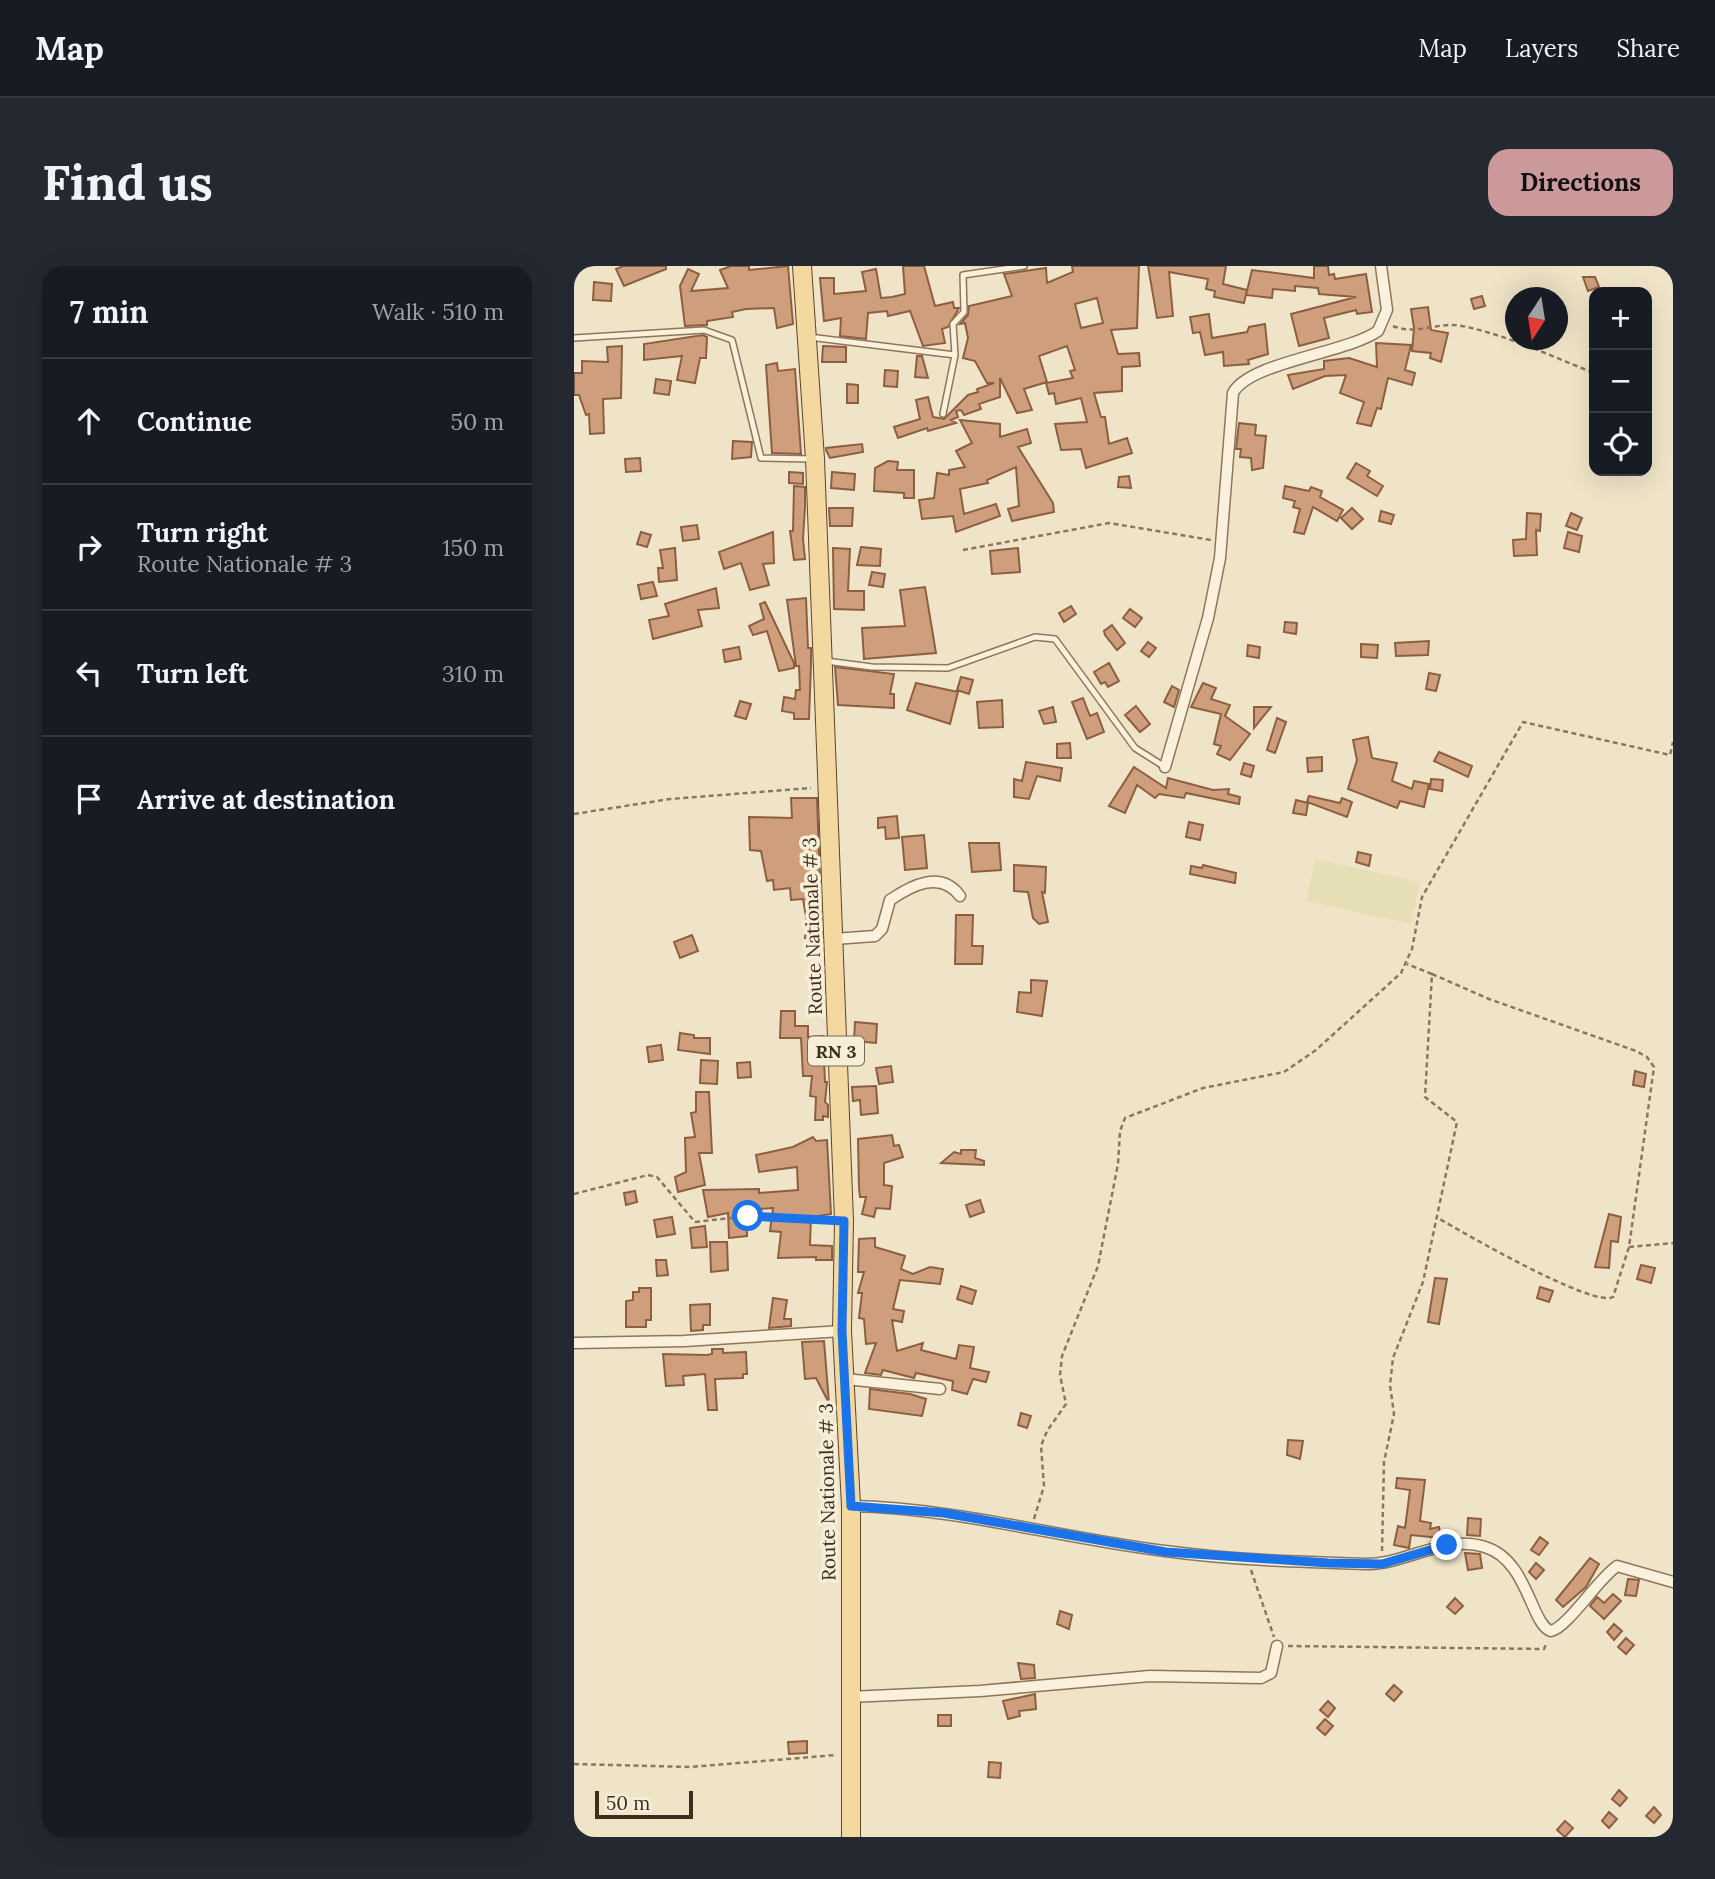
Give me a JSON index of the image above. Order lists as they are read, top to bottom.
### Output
{
  "streets": {
    "main road": ["Route Nationale # 3", "RN 3"]
  },
  "scale_bar": "50 m",
  "north": "bottom",
  "page": {
    "header": "Map",
    "nav": ["Map", "Layers", "Share"],
    "buttons": "Directions",
    "title": "Find us",
    "heading": ["7 min", "Walk · 510 m"],
    "map_buttons": ["+", "−"],
    "list": [
      ["Continue", "50 m"],
      ["Turn right", "Route Nationale # 3", "150 m"],
      ["Turn left", "310 m"],
      "Arrive at destination"
    ],
    "scale": "50 m"
  }
}
